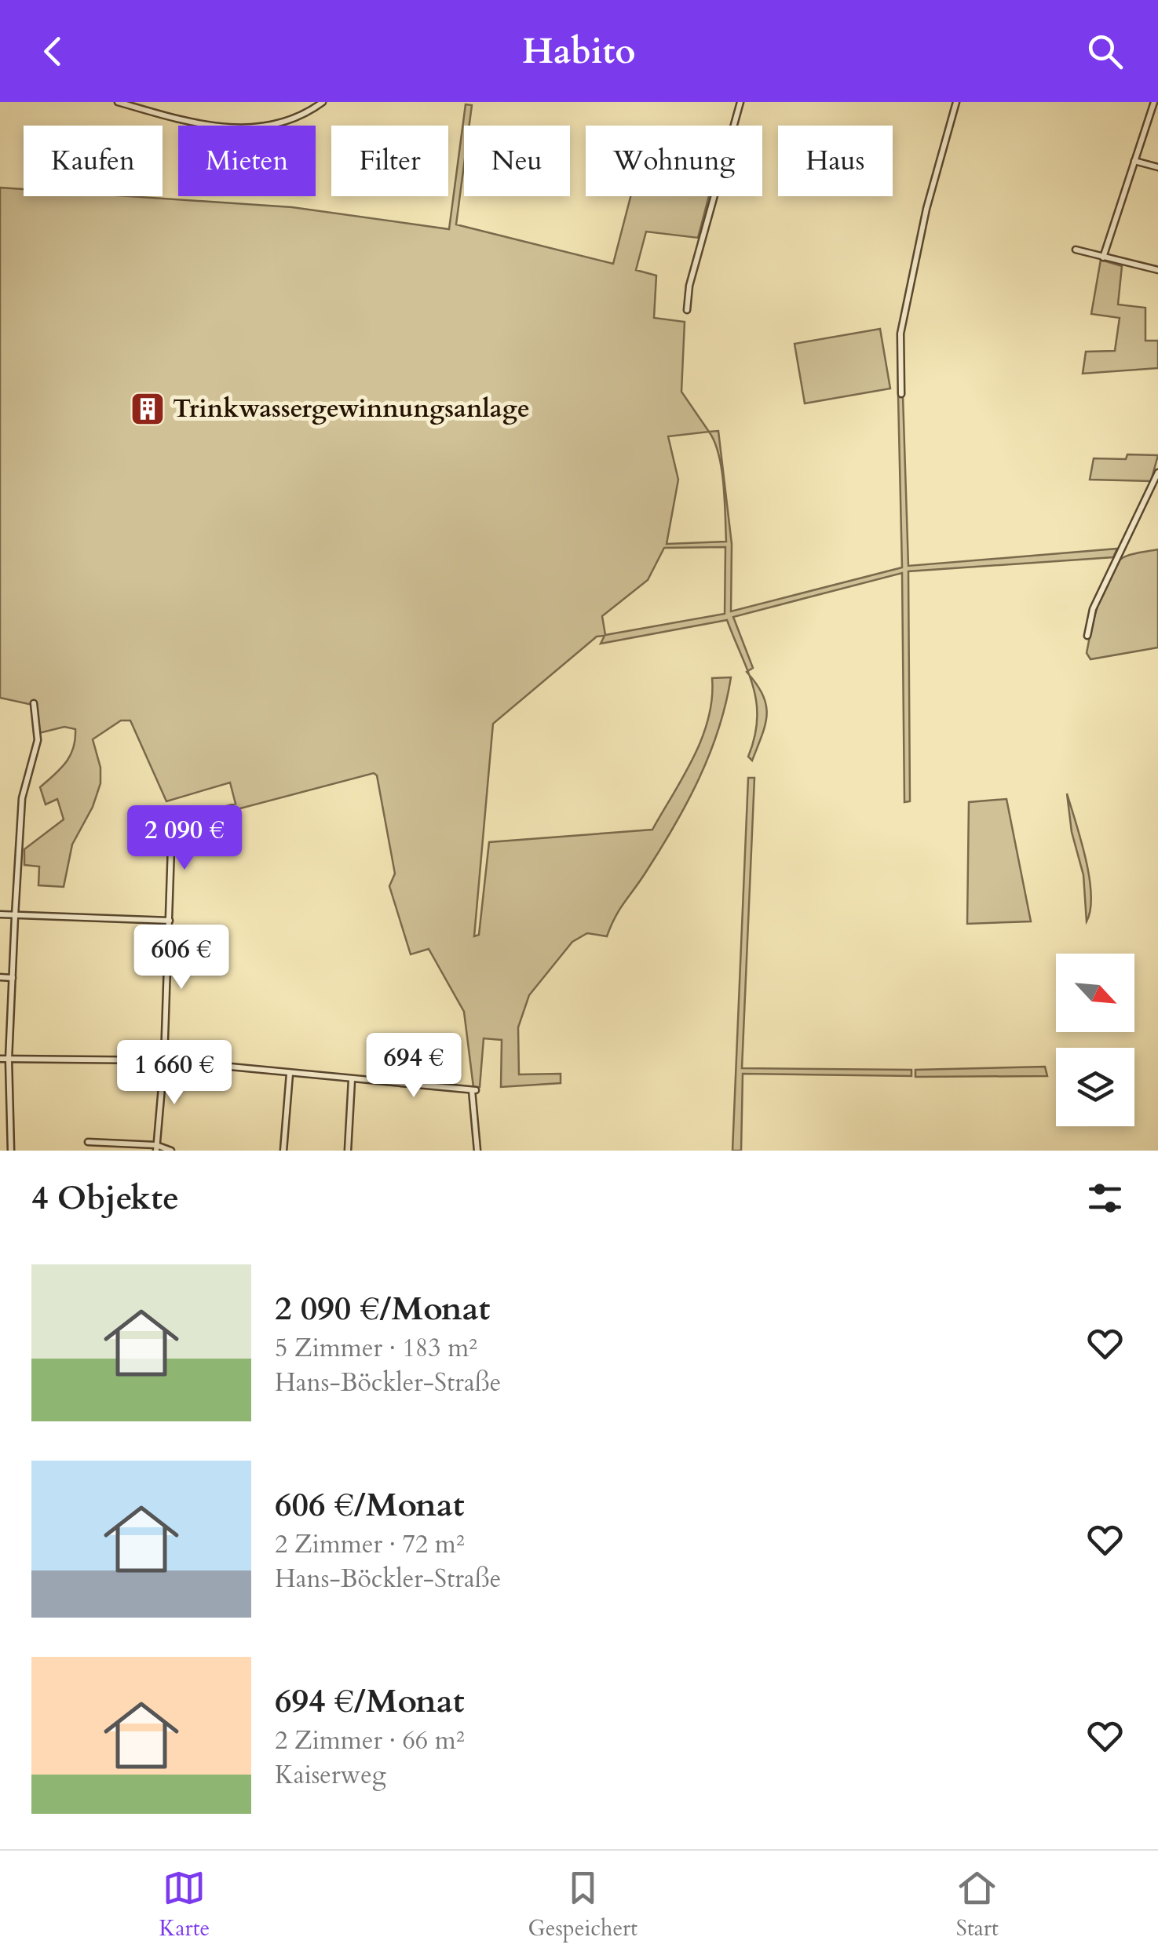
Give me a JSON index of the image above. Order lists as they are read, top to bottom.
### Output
{
  "places": {
    "building": ["Trinkwassergewinnungsanlage"]
  },
  "north": "bottom right",
  "page": {
    "header": "Habito",
    "chip": [
      "Kaufen",
      "Mieten",
      "Filter",
      "Neu",
      "Wohnung",
      "Haus"
    ],
    "price": [
      "2 090 €",
      "606 €",
      "694 €",
      "1 660 €"
    ],
    "heading": "4 Objekte",
    "list": [
      {
        "name": "2 090 €/Monat",
        "note": "5 Zimmer · 183 m² · Hans-Böckler-Straße"
      },
      {
        "name": "606 €/Monat",
        "note": "2 Zimmer · 72 m² · Hans-Böckler-Straße"
      },
      {
        "name": "694 €/Monat",
        "note": "2 Zimmer · 66 m² · Kaiserweg"
      }
    ],
    "tabs": ["Karte", "Gespeichert", "Start"]
  }
}
